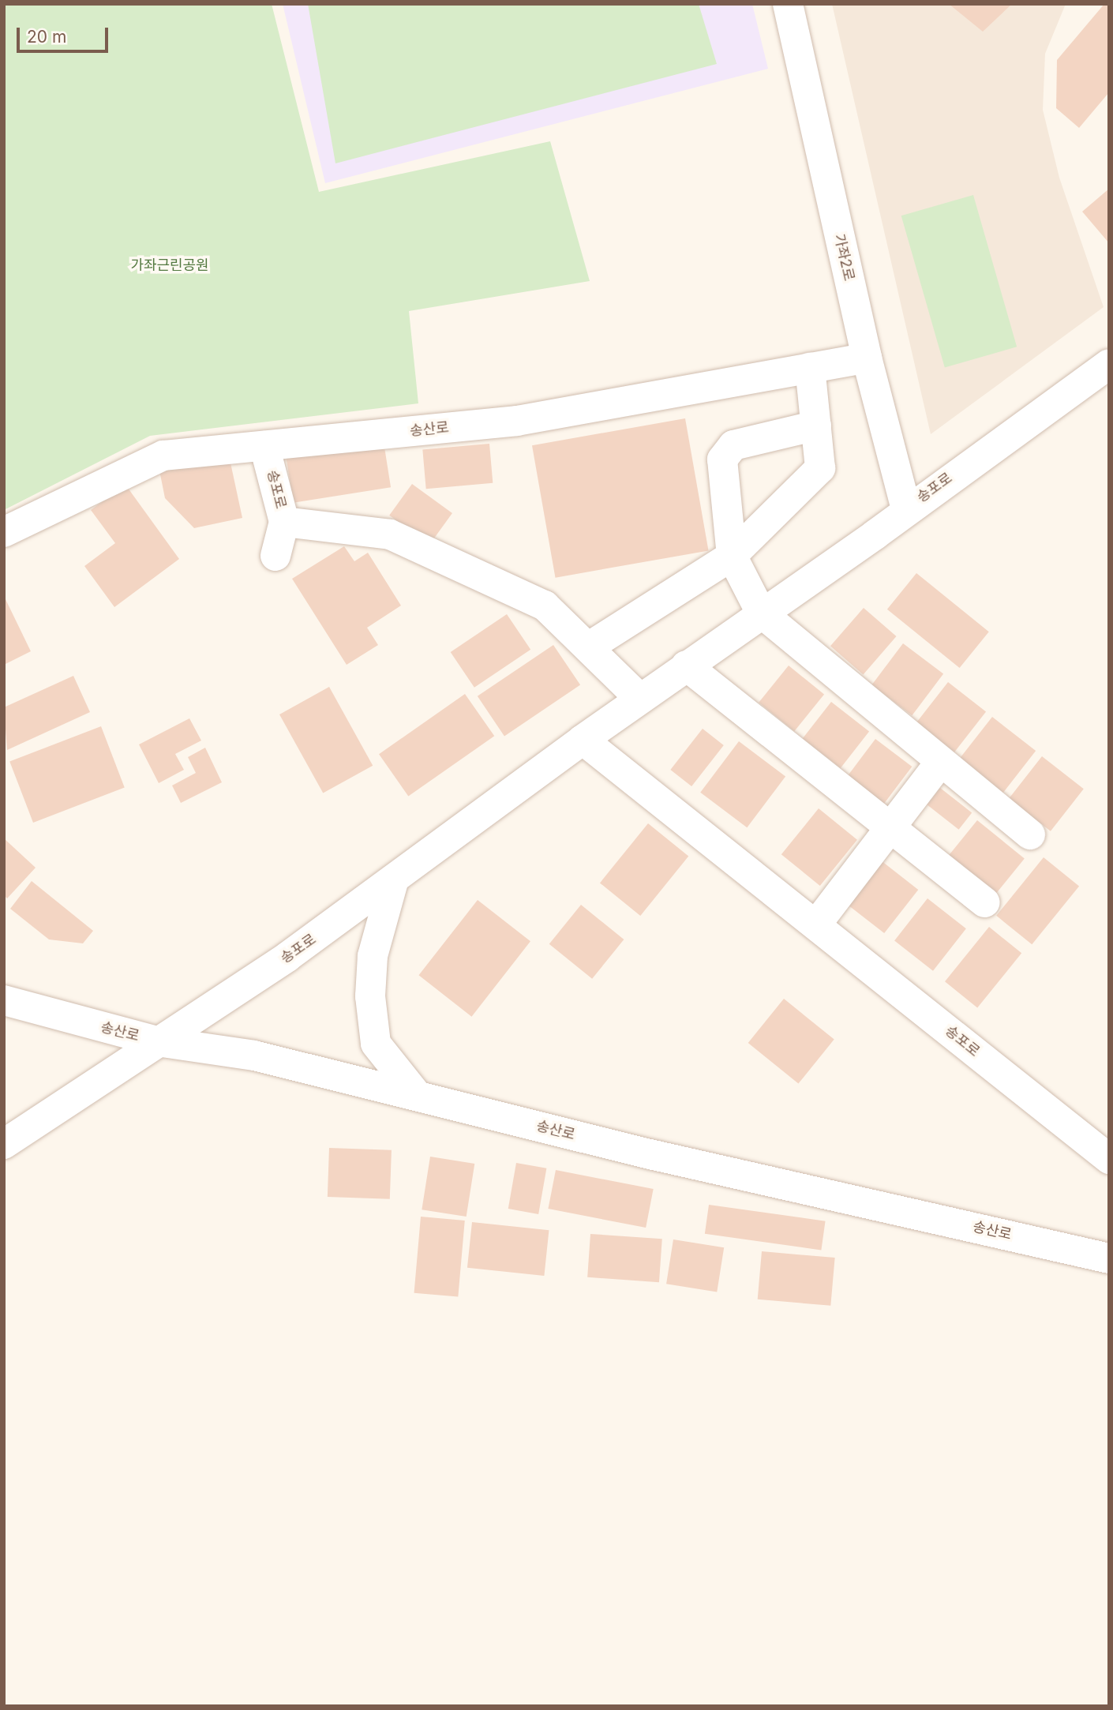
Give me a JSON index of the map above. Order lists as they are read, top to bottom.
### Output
{
  "streets": {
    "street": ["가좌2로", "송산로", "송포로"]
  },
  "crossings": [
    ["가좌2로", "송산로"],
    ["가좌2로", "송포로"],
    ["송산로", "송포로"]
  ],
  "parks": ["가좌근린공원"],
  "scale_bar": "20 m"
}
